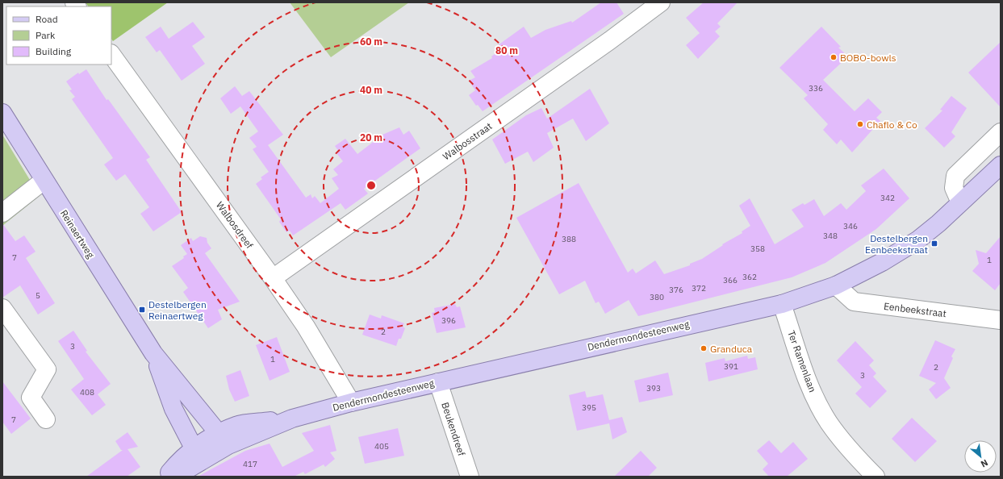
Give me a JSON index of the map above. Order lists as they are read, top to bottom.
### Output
{
  "streets": {
    "main road": ["Reinaertweg", "Dendermondesteenweg"],
    "street": [
      "Walbosstraat",
      "Walbosdreef",
      "Eenbeekstraat",
      "Ter Ramenlaan",
      "Beukendreef"
    ]
  },
  "crossings": [
    ["Walbosstraat", "Walbosdreef"],
    ["Walbosdreef", "Dendermondesteenweg"],
    ["Reinaertweg", "Dendermondesteenweg"],
    ["Eenbeekstraat", "Dendermondesteenweg"],
    ["Dendermondesteenweg", "Ter Ramenlaan"],
    ["Dendermondesteenweg", "Beukendreef"]
  ],
  "places": {
    "other": ["BOBO-bowls", "Chaflo & Co", "Granduca"],
    "transit": ["Destelbergen Eenbeekstraat", "Destelbergen Reinaertweg"]
  },
  "house_numbers": [
    "336",
    "342",
    "346",
    "348",
    "388",
    "358",
    "7",
    "1",
    "362",
    "366",
    "372",
    "376",
    "5",
    "380",
    "396",
    "2",
    "3",
    "1",
    "391",
    "2",
    "3",
    "393",
    "408",
    "395",
    "7",
    "405",
    "417"
  ],
  "legend": ["Road", "Park", "Building"],
  "north": "bottom right",
  "rings": [
    "60 m",
    "80 m",
    "40 m",
    "20 m"
  ]
}
